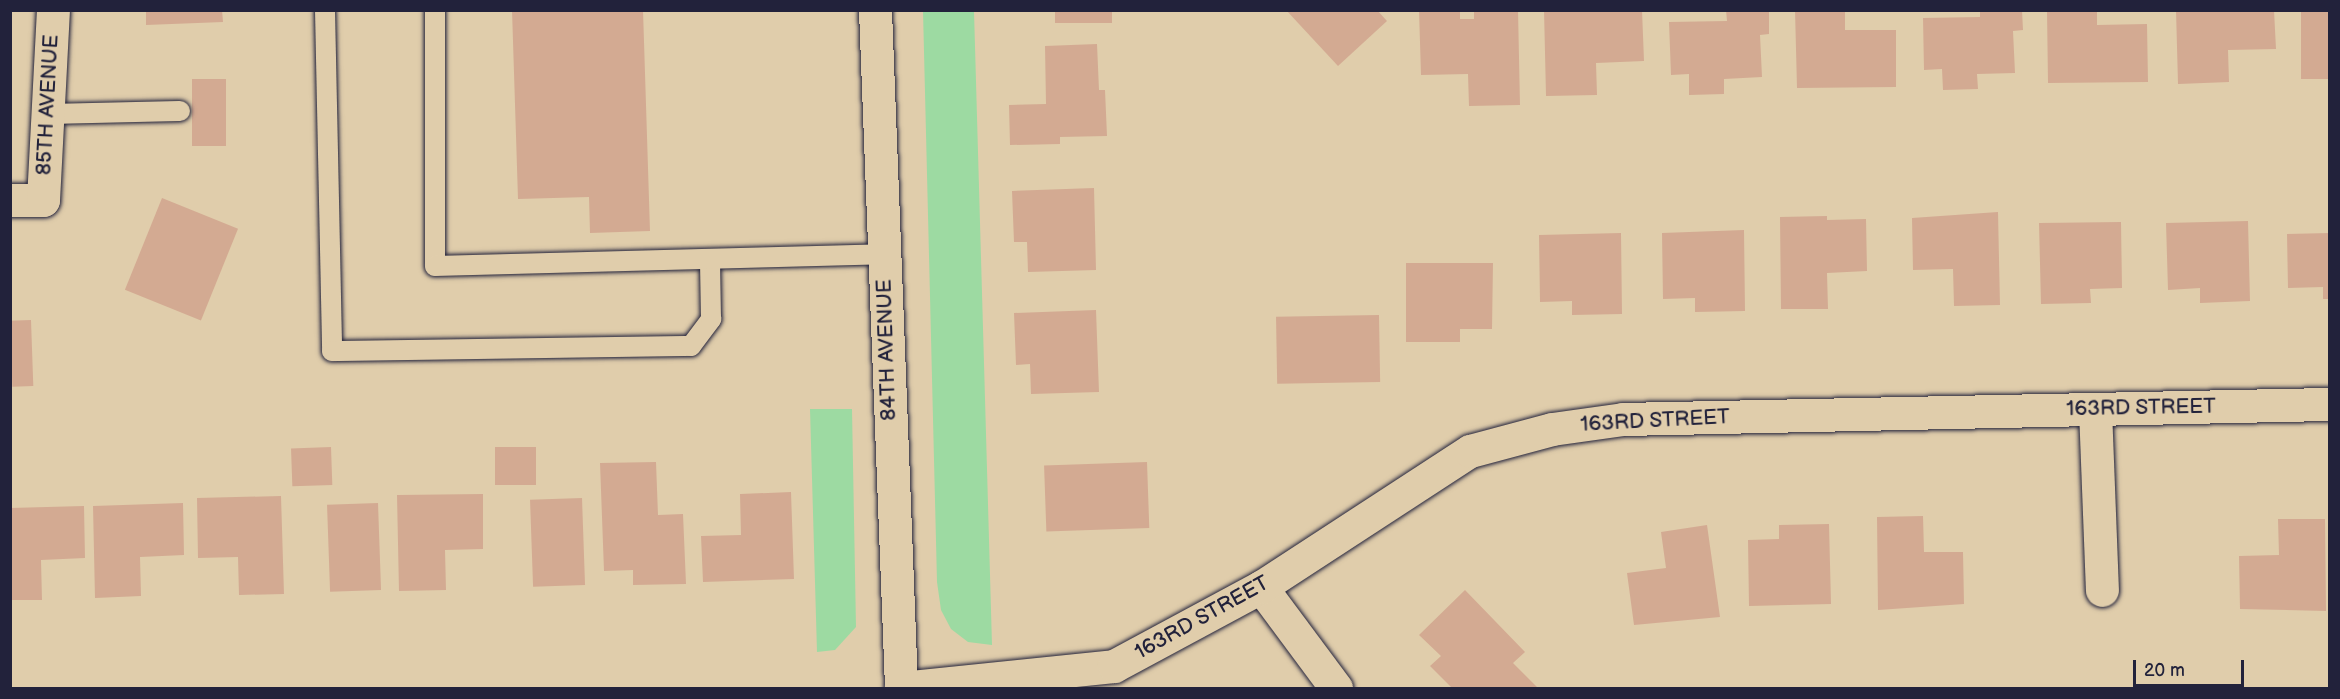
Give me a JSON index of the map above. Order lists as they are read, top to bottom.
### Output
{
  "streets": {
    "street": ["85TH AVENUE", "84TH AVENUE", "163RD STREET"]
  },
  "crossings": [
    ["84TH AVENUE", "163RD STREET"]
  ],
  "scale_bar": "20 m"
}
